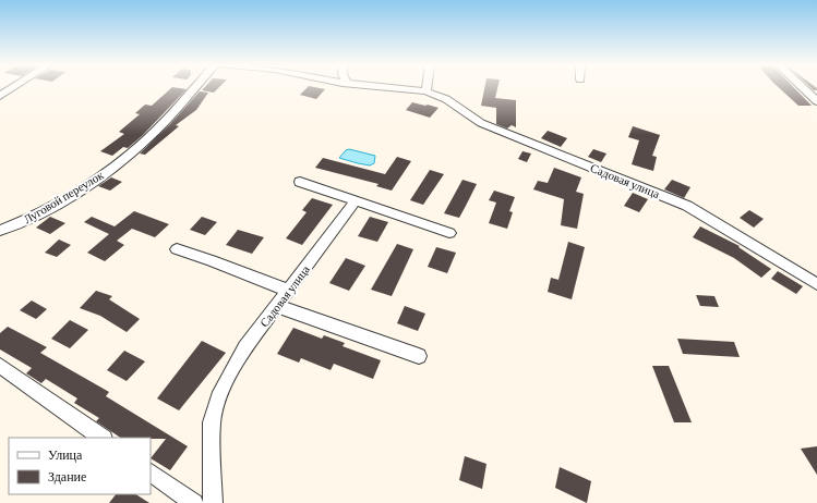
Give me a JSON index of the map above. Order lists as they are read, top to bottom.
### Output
{
  "streets": {
    "street": ["Садовая улица", "Луговой переулок"]
  },
  "legend": ["Улица", "Здание"]
}
